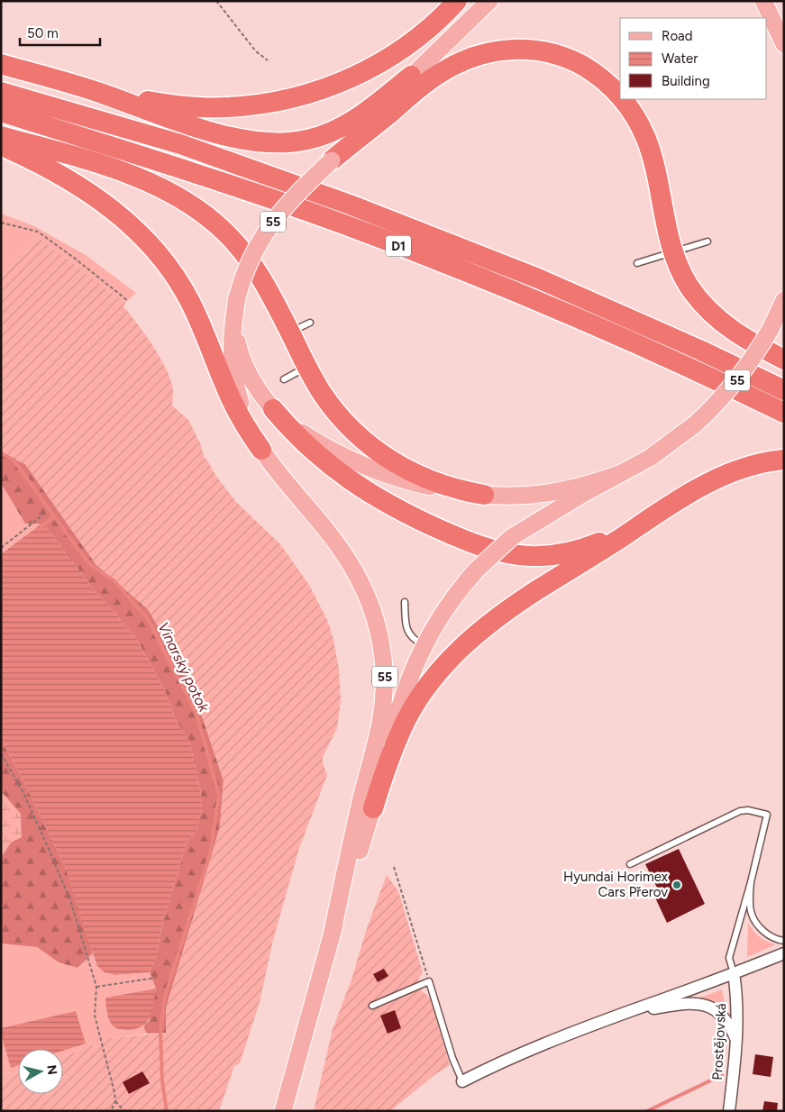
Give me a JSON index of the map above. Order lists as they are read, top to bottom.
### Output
{
  "streets": {
    "highway": ["D1"],
    "main road": ["55"],
    "street": ["Prostějovská"]
  },
  "water": ["Vinarský potok"],
  "places": ["Hyundai Horimex Cars Přerov"],
  "legend": ["Road", "Water", "Building"],
  "scale_bar": "50 m",
  "north": "right"
}
